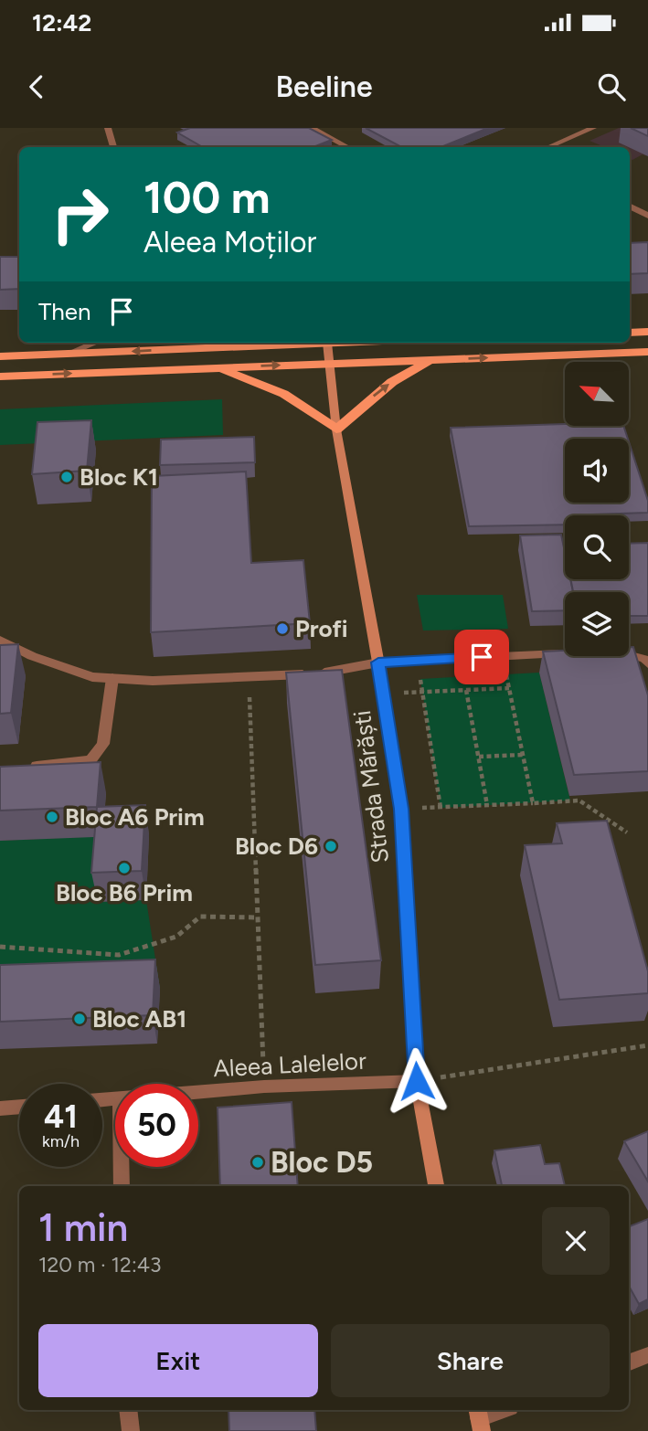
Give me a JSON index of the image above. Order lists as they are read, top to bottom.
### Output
{
  "streets": {
    "main road": ["Strada Mărăști"],
    "street": ["Aleea Lalelelor"]
  },
  "crossings": [
    ["Strada Mărăști", "Aleea Lalelelor"]
  ],
  "places": [
    "Bloc K1",
    "Profi",
    "Bloc A6 Prim",
    "Bloc D6",
    "Bloc B6 Prim",
    "Bloc AB1",
    "Bloc D5"
  ],
  "north": "top left",
  "page": {
    "status": "12:42",
    "header": "Beeline",
    "turn": ["100 m", "Aleea Moților"],
    "then": "Then",
    "speed": "41 km/h",
    "limit": "50",
    "heading": ["1 min", "120 m · 12:43"],
    "buttons": ["Exit", "Share"]
  }
}
